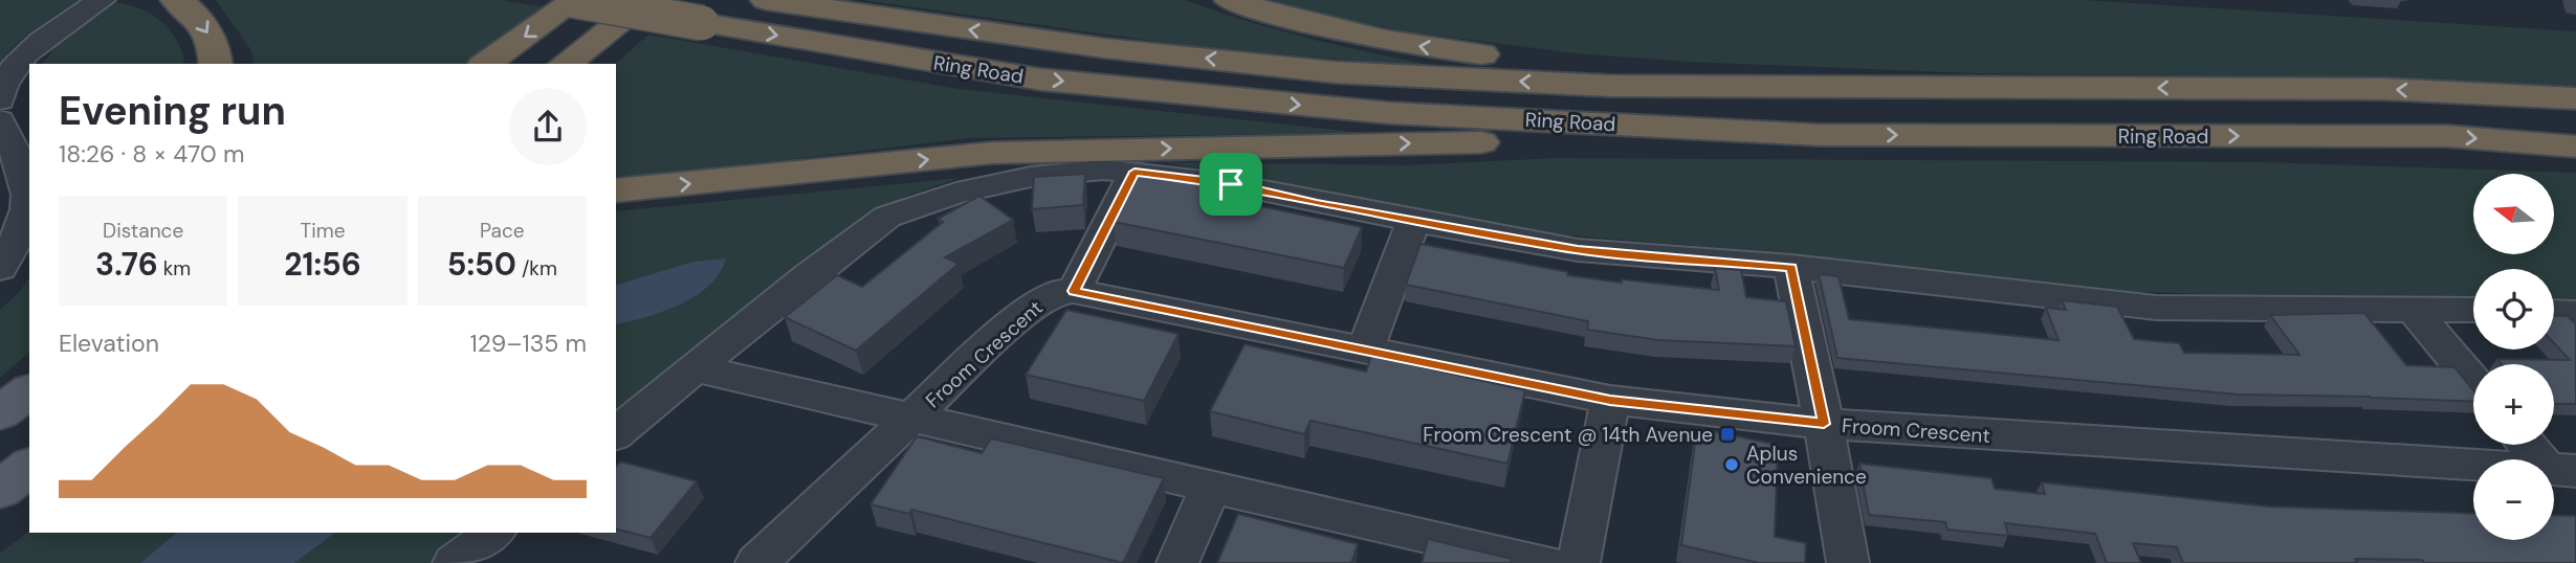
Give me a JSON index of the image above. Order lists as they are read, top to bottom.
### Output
{
  "streets": {
    "highway": ["Ring Road"],
    "street": ["Froom Crescent"]
  },
  "places": {
    "transit": ["Froom Crescent @ 14th Avenue"],
    "other": ["Aplus Convenience"]
  },
  "north": "left",
  "page": {
    "heading": ["Evening run", "18:26 · 8 × 470 m"],
    "map_buttons": ["+", "−"],
    "stats": [
      ["Distance", "3.76 km"],
      ["Time", "21:56"],
      ["Pace", "5:50 /km"]
    ],
    "chart": ["Elevation", "129–135 m"]
  }
}
